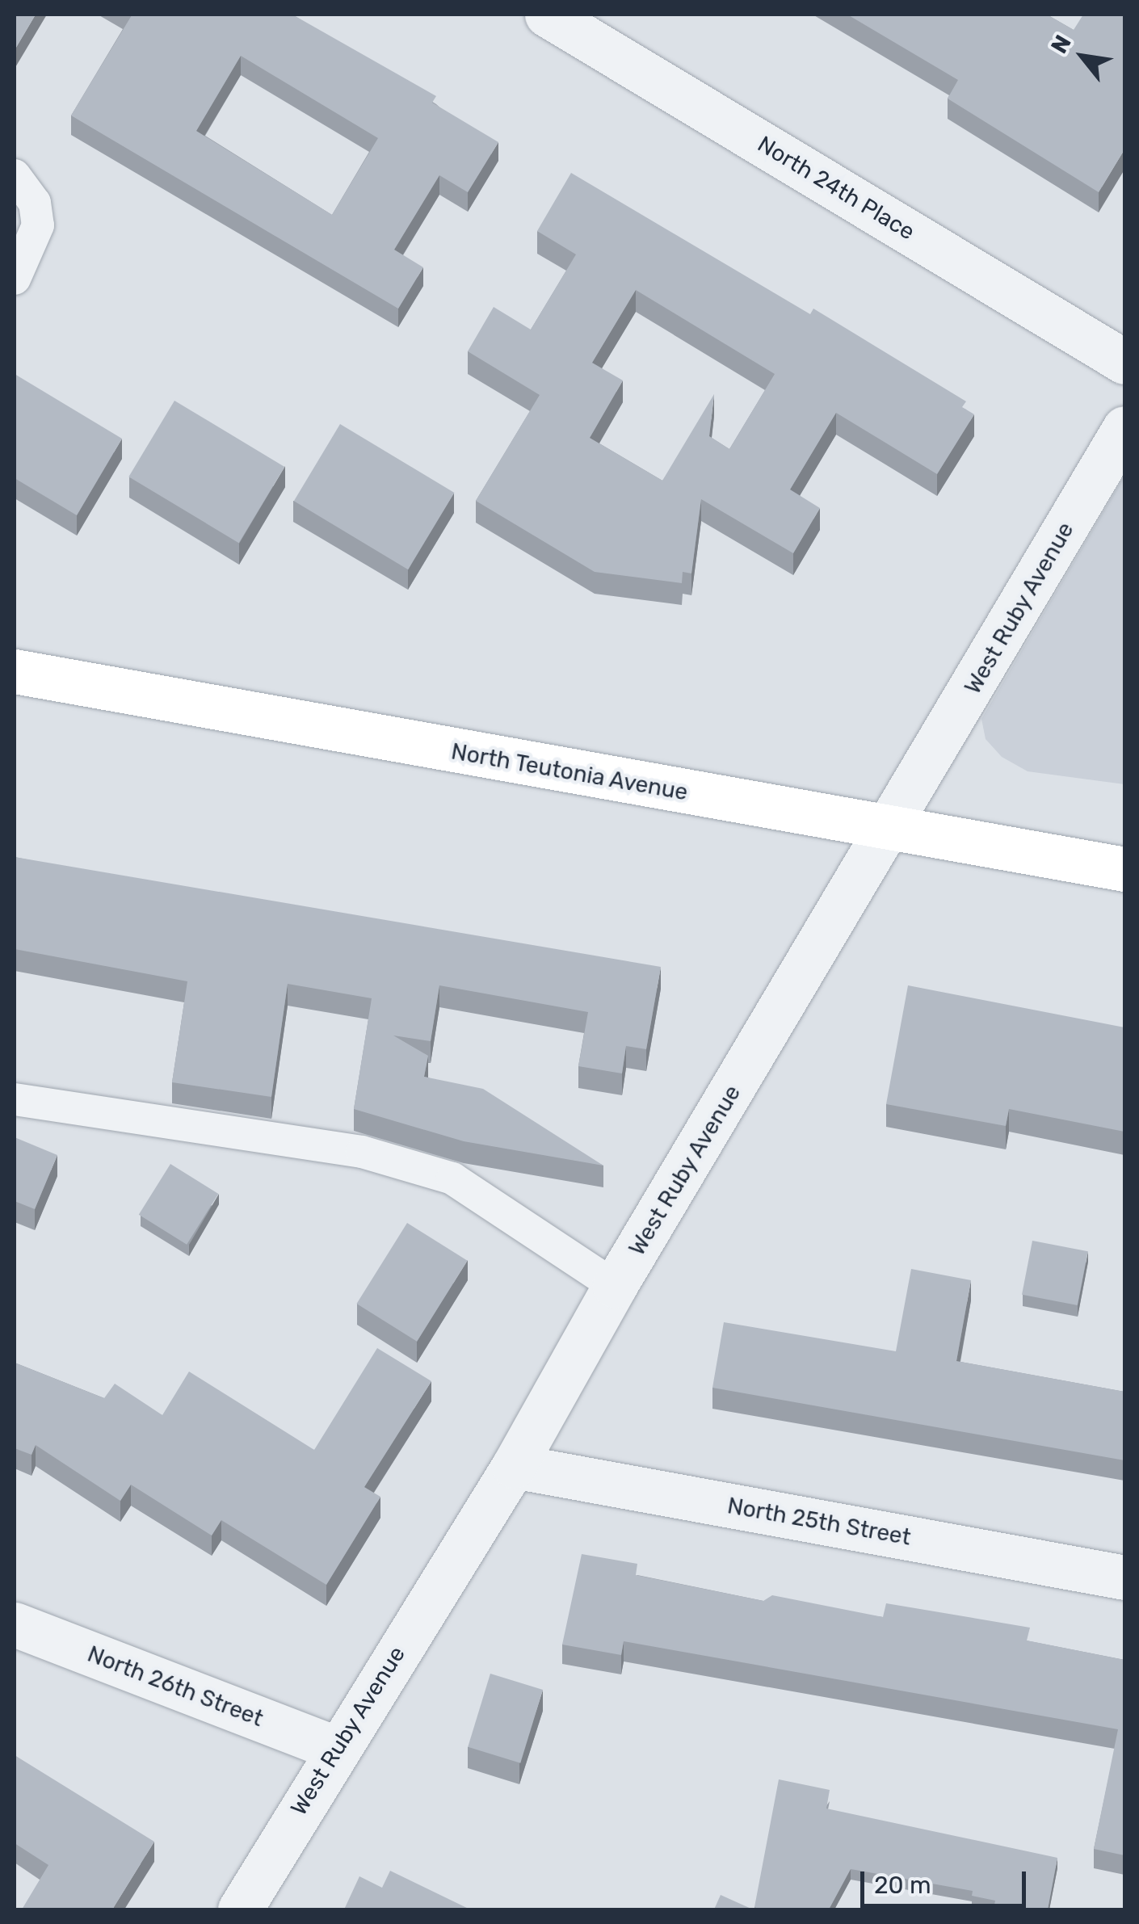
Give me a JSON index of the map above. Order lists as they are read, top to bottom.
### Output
{
  "streets": {
    "main road": ["North Teutonia Avenue"],
    "street": [
      "North 24th Place",
      "West Ruby Avenue",
      "North 25th Street",
      "North 26th Street"
    ]
  },
  "crossings": [
    ["West Ruby Avenue", "North Teutonia Avenue"],
    ["West Ruby Avenue", "North 25th Street"],
    ["West Ruby Avenue", "North 26th Street"]
  ],
  "scale_bar": "20 m",
  "north": "top left"
}
